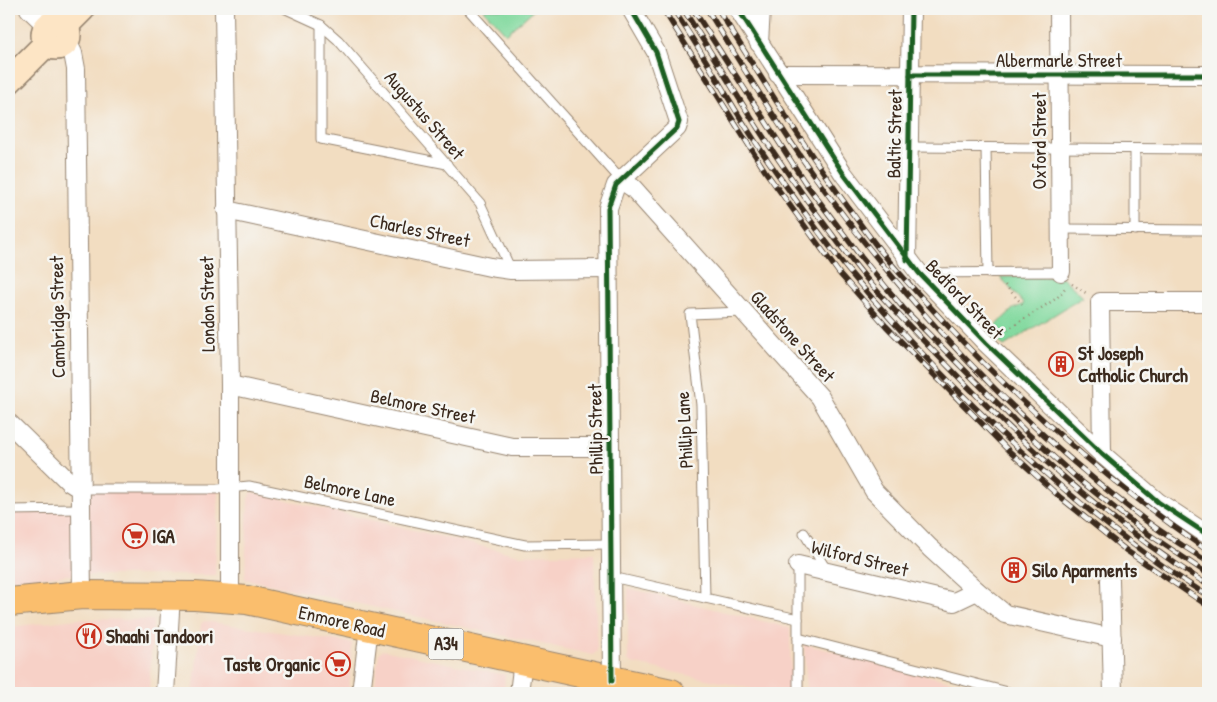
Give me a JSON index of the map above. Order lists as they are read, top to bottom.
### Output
{
  "streets": {
    "highway": ["Enmore Road", "A34"],
    "street": [
      "Albermarle Street",
      "Baltic Street",
      "Oxford Street",
      "Charles Street",
      "Bedford Street",
      "London Street",
      "Cambridge Street",
      "Gladstone Street",
      "Belmore Street",
      "Phillip Street",
      "Wilford Street"
    ],
    "lane": ["Augustus Street", "Phillip Lane", "Belmore Lane"]
  },
  "crossings": [
    ["Albermarle Street", "Baltic Street"],
    ["Albermarle Street", "Oxford Street"],
    ["Albermarle Street", "Bedford Street"],
    ["Augustus Street", "Charles Street"],
    ["Baltic Street", "Bedford Street"],
    ["Charles Street", "London Street"],
    ["Charles Street", "Phillip Street"],
    ["London Street", "Belmore Street"],
    ["London Street", "Belmore Lane"],
    ["London Street", "Enmore Road"],
    ["Cambridge Street", "Belmore Lane"],
    ["Cambridge Street", "Enmore Road"],
    ["Gladstone Street", "Phillip Street"],
    ["Gladstone Street", "Phillip Lane"],
    ["Gladstone Street", "Wilford Street"],
    ["Belmore Street", "Phillip Street"],
    ["Phillip Street", "Belmore Lane"],
    ["Phillip Street", "Enmore Road"]
  ],
  "places": {
    "building": ["St Joseph Catholic Church", "Silo Aparments"],
    "supermarket": ["IGA", "Taste Organic"],
    "restaurant": ["Shaahi Tandoori"]
  }
}
